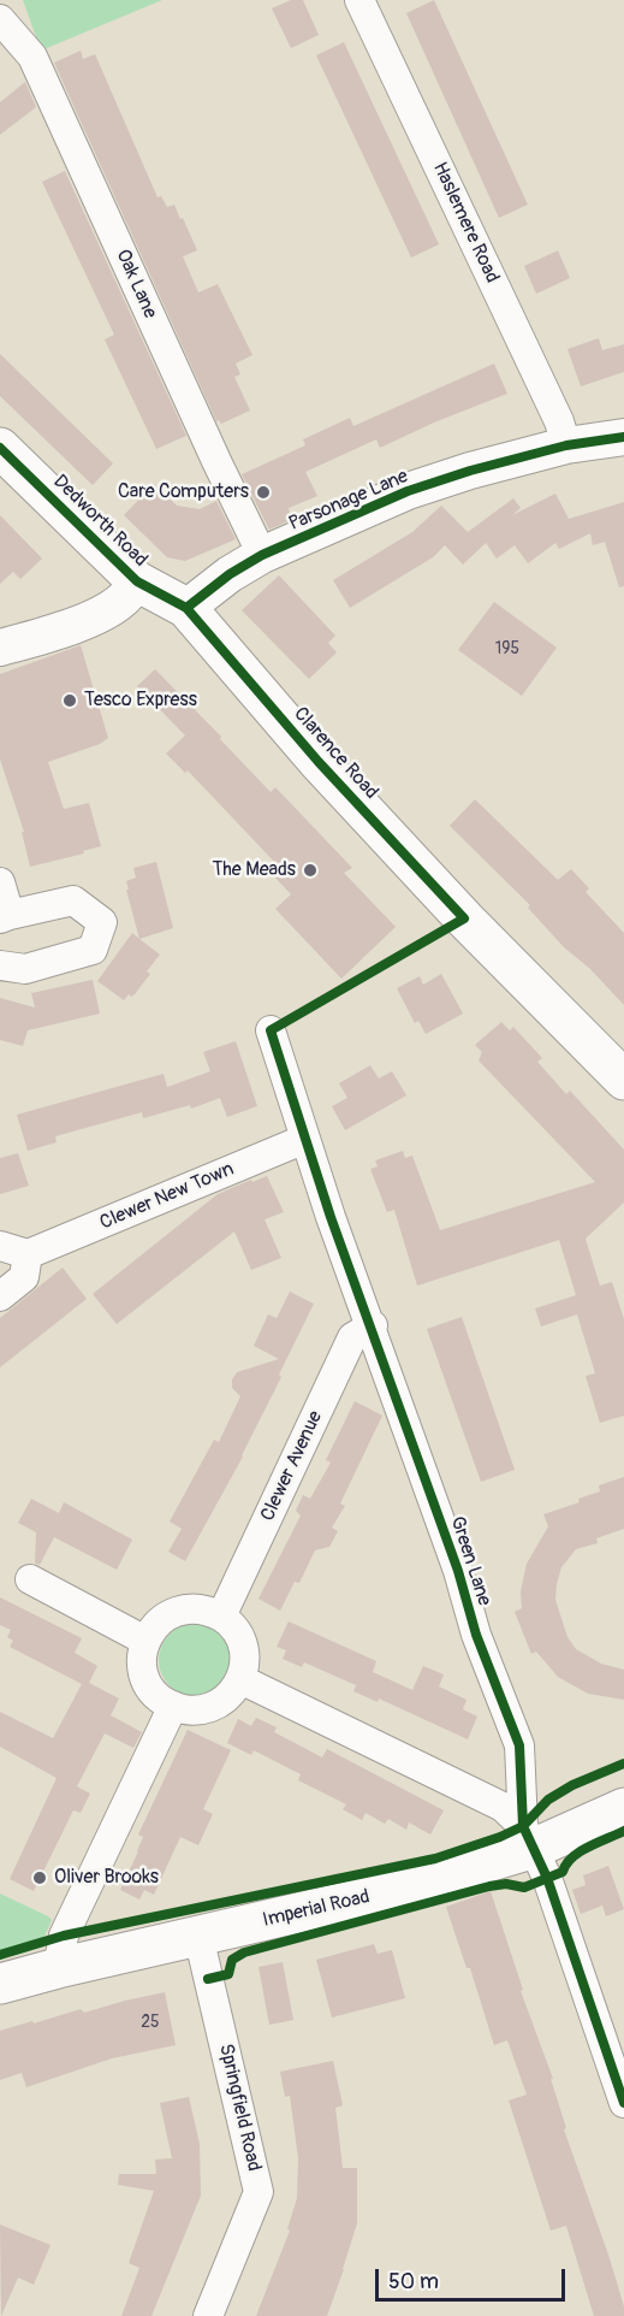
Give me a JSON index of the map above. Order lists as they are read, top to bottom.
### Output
{
  "streets": {
    "main road": ["Dedworth Road", "Clarence Road", "Imperial Road"],
    "street": [
      "Haslemere Road",
      "Oak Lane",
      "Parsonage Lane",
      "Clewer New Town",
      "Clewer Avenue",
      "Green Lane",
      "Springfield Road"
    ]
  },
  "crossings": [
    ["Haslemere Road", "Parsonage Lane"],
    ["Oak Lane", "Parsonage Lane"],
    ["Parsonage Lane", "Dedworth Road"],
    ["Parsonage Lane", "Clarence Road"],
    ["Dedworth Road", "Clarence Road"],
    ["Clewer New Town", "Green Lane"],
    ["Clewer Avenue", "Green Lane"],
    ["Green Lane", "Imperial Road"],
    ["Imperial Road", "Springfield Road"]
  ],
  "places": [
    "Care Computers",
    "Tesco Express",
    "The Meads",
    "Oliver Brooks"
  ],
  "house_numbers": ["195", "25"],
  "scale_bar": "50 m"
}
